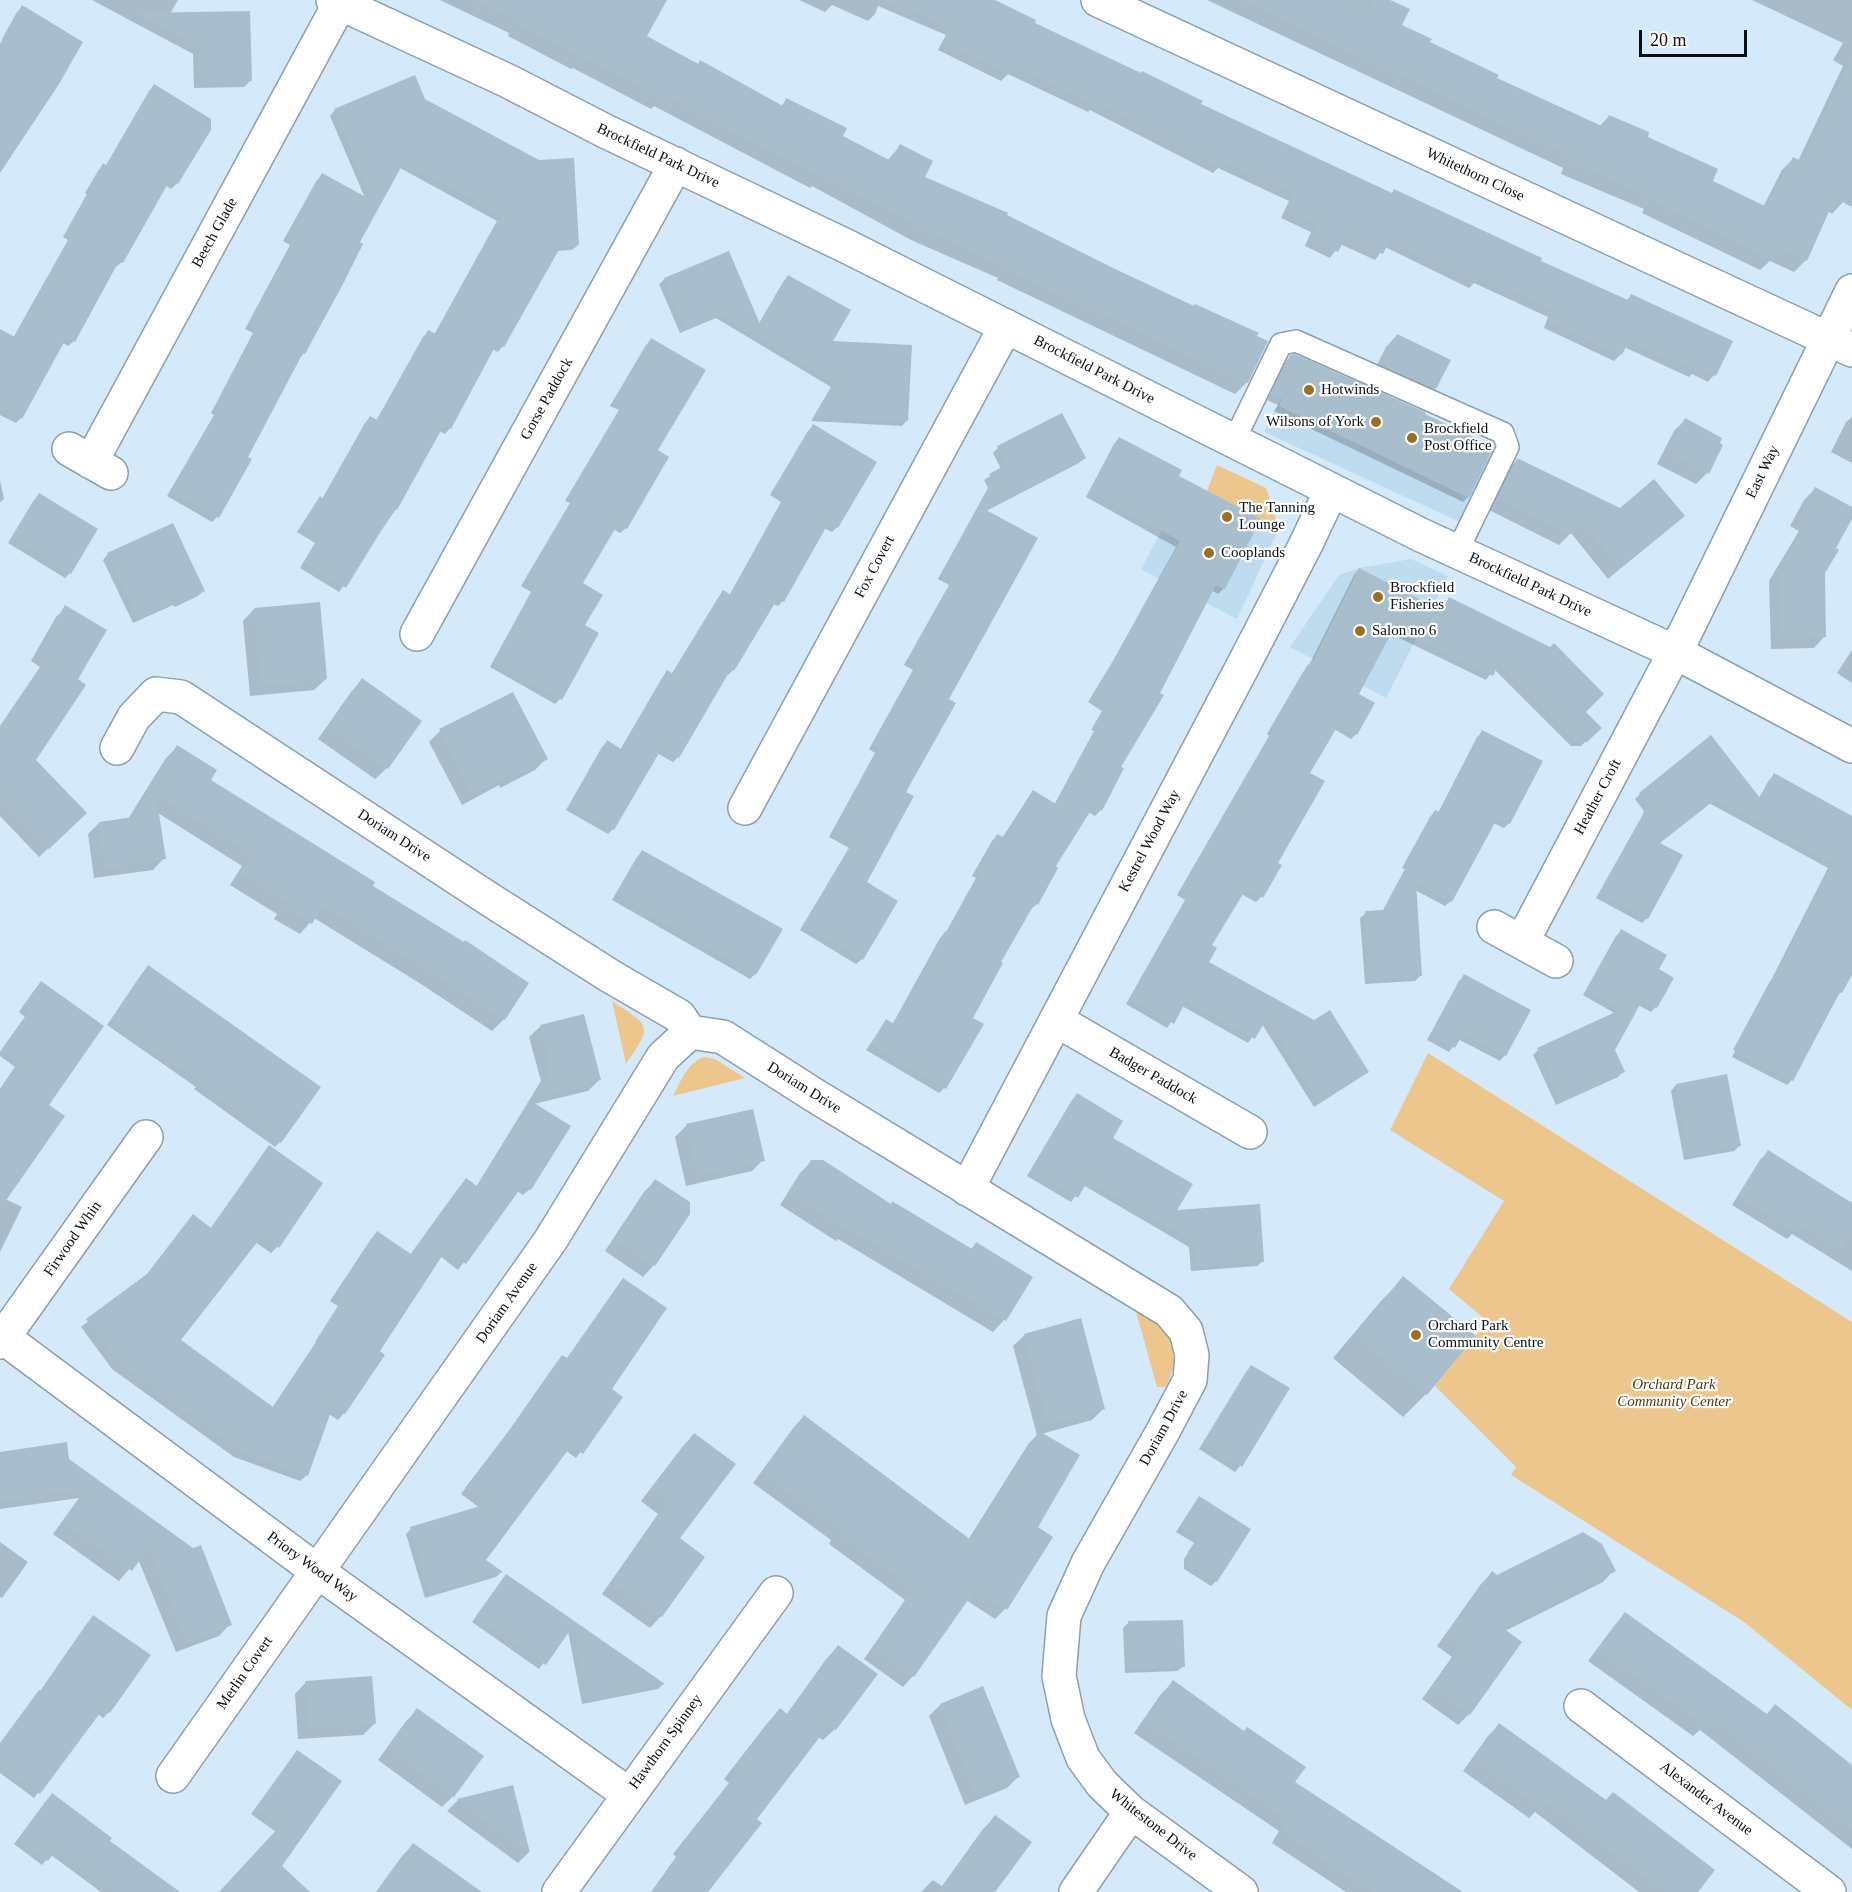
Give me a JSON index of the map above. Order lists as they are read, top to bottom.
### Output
{
  "streets": {
    "street": [
      "Brockfield Park Drive",
      "Whitethorn Close",
      "Beech Glade",
      "Gorse Paddock",
      "East Way",
      "Fox Covert",
      "Heather Croft",
      "Doriam Drive",
      "Kestrel Wood Way",
      "Badger Paddock",
      "Firwood Whin",
      "Doriam Avenue",
      "Priory Wood Way",
      "Merlin Covert",
      "Hawthorn Spinney",
      "Alexander Avenue",
      "Whitestone Drive"
    ]
  },
  "crossings": [
    ["Brockfield Park Drive", "Beech Glade"],
    ["Brockfield Park Drive", "Gorse Paddock"],
    ["Brockfield Park Drive", "East Way"],
    ["Brockfield Park Drive", "Fox Covert"],
    ["Brockfield Park Drive", "Heather Croft"],
    ["Brockfield Park Drive", "Kestrel Wood Way"],
    ["Whitethorn Close", "East Way"],
    ["East Way", "Heather Croft"],
    ["Doriam Drive", "Kestrel Wood Way"],
    ["Doriam Drive", "Doriam Avenue"],
    ["Doriam Drive", "Whitestone Drive"],
    ["Kestrel Wood Way", "Badger Paddock"],
    ["Firwood Whin", "Priory Wood Way"],
    ["Doriam Avenue", "Priory Wood Way"],
    ["Doriam Avenue", "Merlin Covert"],
    ["Priory Wood Way", "Merlin Covert"],
    ["Priory Wood Way", "Hawthorn Spinney"]
  ],
  "parks": ["Orchard Park Community Center"],
  "places": [
    "Hotwinds",
    "Wilsons of York",
    "Brockfield Post Office",
    "The Tanning Lounge",
    "Cooplands",
    "Brockfield Fisheries",
    "Salon no 6",
    "Orchard Park Community Centre"
  ],
  "scale_bar": "20 m"
}
